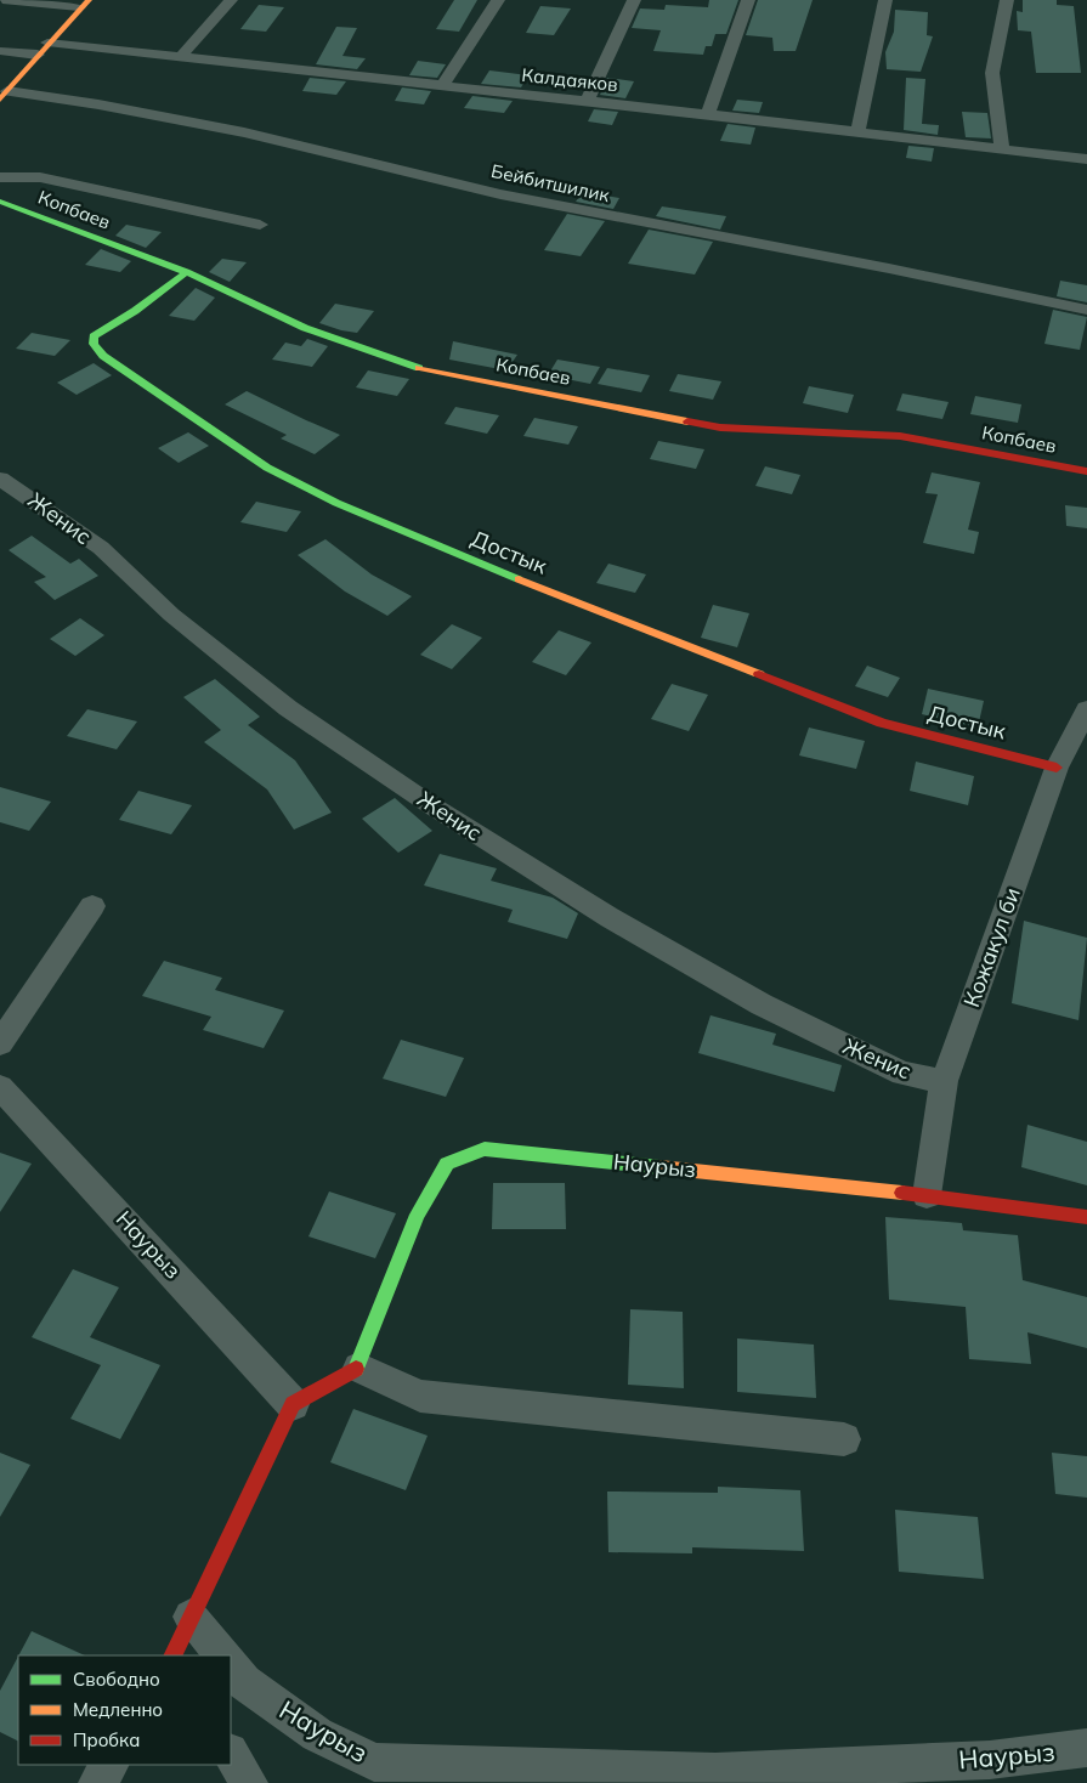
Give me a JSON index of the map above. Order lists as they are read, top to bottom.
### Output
{
  "streets": {
    "street": [
      "Калдаяков",
      "Бейбитшилик",
      "Копбаев",
      "Женис",
      "Достык",
      "Кожакул би",
      "Наурыз"
    ]
  },
  "crossings": [
    ["Копбаев", "Достык"],
    ["Женис", "Кожакул би"],
    ["Достык", "Кожакул би"],
    ["Кожакул би", "Наурыз"]
  ],
  "legend": ["Свободно", "Медленно", "Пробка"]
}
